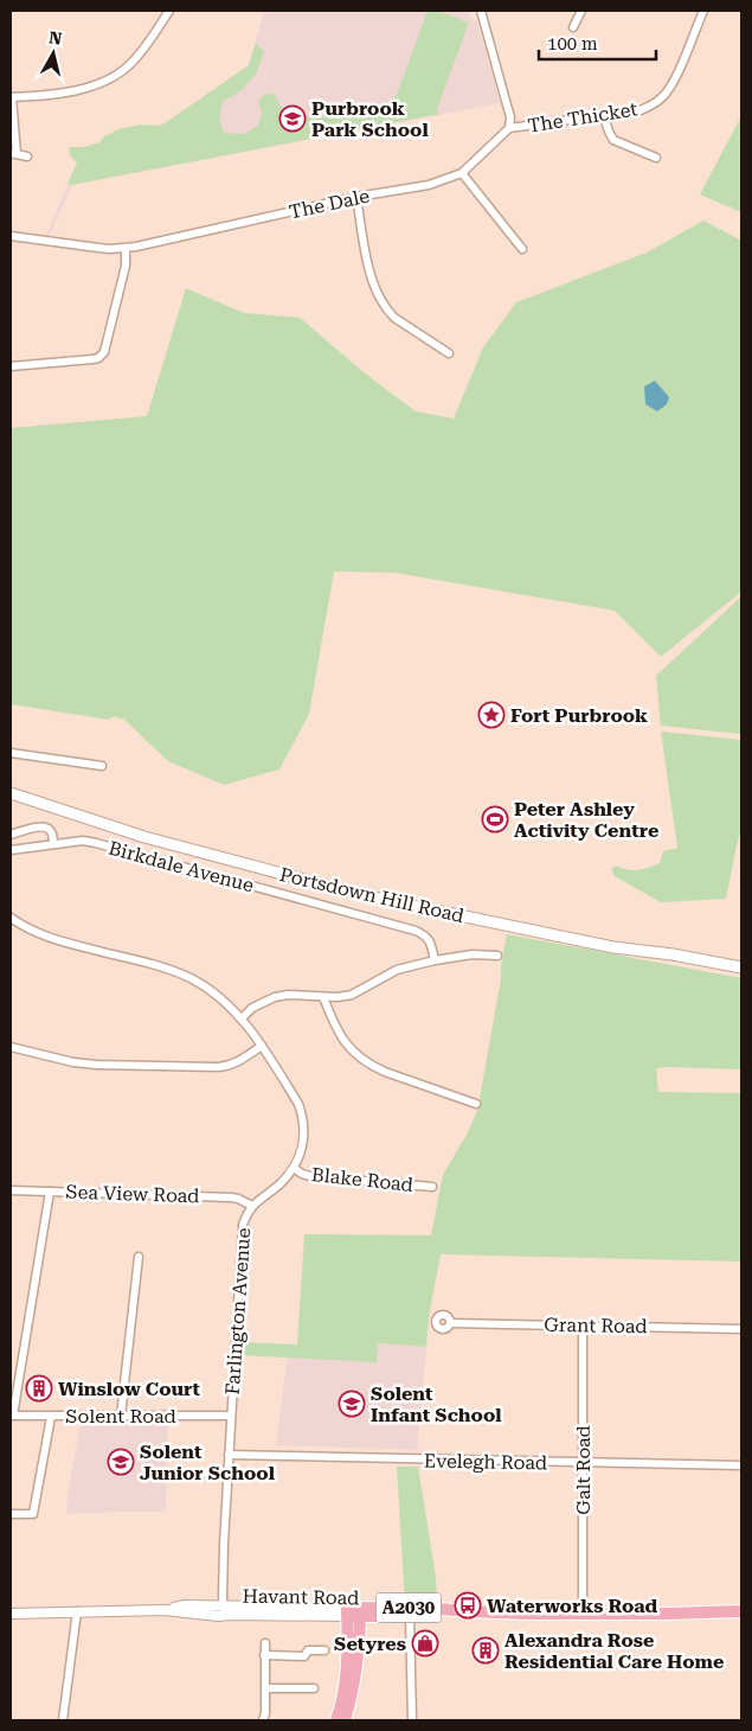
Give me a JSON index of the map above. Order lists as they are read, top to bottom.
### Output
{
  "streets": {
    "main road": ["Portsdown Hill Road", "Havant Road", "A2030"],
    "street": [
      "The Thicket",
      "The Dale",
      "Birkdale Avenue",
      "Blake Road",
      "Sea View Road",
      "Farlington Avenue",
      "Grant Road",
      "Solent Road",
      "Evelegh Road",
      "Galt Road"
    ]
  },
  "crossings": [
    ["The Thicket", "The Dale"],
    ["Blake Road", "Farlington Avenue"],
    ["Sea View Road", "Farlington Avenue"],
    ["Farlington Avenue", "Solent Road"],
    ["Farlington Avenue", "Evelegh Road"],
    ["Farlington Avenue", "Havant Road"],
    ["Grant Road", "Galt Road"],
    ["Evelegh Road", "Galt Road"],
    ["Galt Road", "Havant Road"],
    ["Havant Road", "A2030"]
  ],
  "places": {
    "school or university": ["Purbrook Park School", "Solent Infant School", "Solent Junior School"],
    "place": ["Fort Purbrook"],
    "sports": ["Peter Ashley Activity Centre"],
    "building": ["Winslow Court", "Alexandra Rose Residential Care Home"],
    "bus stop": ["Waterworks Road"],
    "shop": ["Setyres"]
  },
  "scale_bar": "100 m",
  "north": "top"
}
